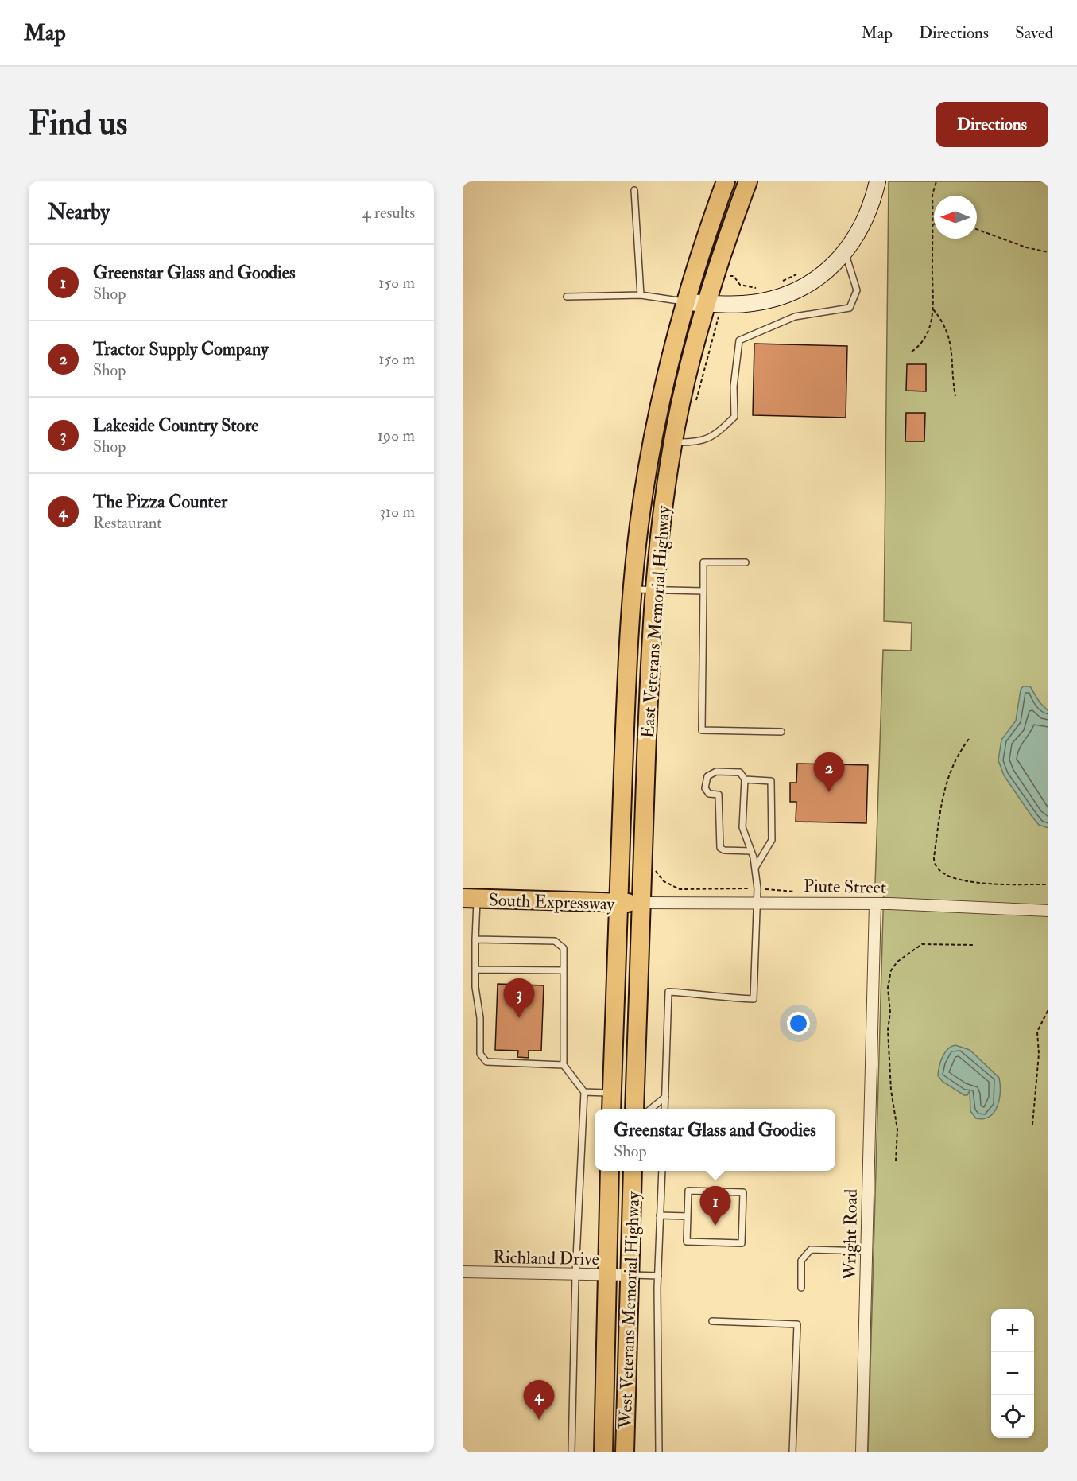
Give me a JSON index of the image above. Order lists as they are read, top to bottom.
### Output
{
  "streets": {
    "main road": ["East Veterans Memorial Highway", "South Expressway", "West Veterans Memorial Highway"],
    "street": ["Piute Street", "Wright Road", "Richland Drive"]
  },
  "crossings": [
    ["East Veterans Memorial Highway", "Piute Street"],
    ["East Veterans Memorial Highway", "South Expressway"],
    ["Piute Street", "South Expressway"],
    ["Piute Street", "Wright Road"],
    ["Richland Drive", "West Veterans Memorial Highway"]
  ],
  "north": "left",
  "page": {
    "header": "Map",
    "nav": ["Map", "Directions", "Saved"],
    "buttons": "Directions",
    "title": "Find us",
    "heading": ["Nearby", "4 results"],
    "list": [
      {
        "mark": "1",
        "name": "Greenstar Glass and Goodies",
        "note": "Shop",
        "value": "150 m"
      },
      {
        "mark": "2",
        "name": "Tractor Supply Company",
        "note": "Shop",
        "value": "150 m"
      },
      {
        "mark": "3",
        "name": "Lakeside Country Store",
        "note": "Shop",
        "value": "190 m"
      },
      {
        "mark": "4",
        "name": "The Pizza Counter",
        "note": "Restaurant",
        "value": "310 m"
      }
    ],
    "pins": [
      "2",
      "3",
      "1",
      "4"
    ],
    "popup": ["Greenstar Glass and Goodies", "Shop"],
    "map_buttons": ["+", "−"]
  }
}
